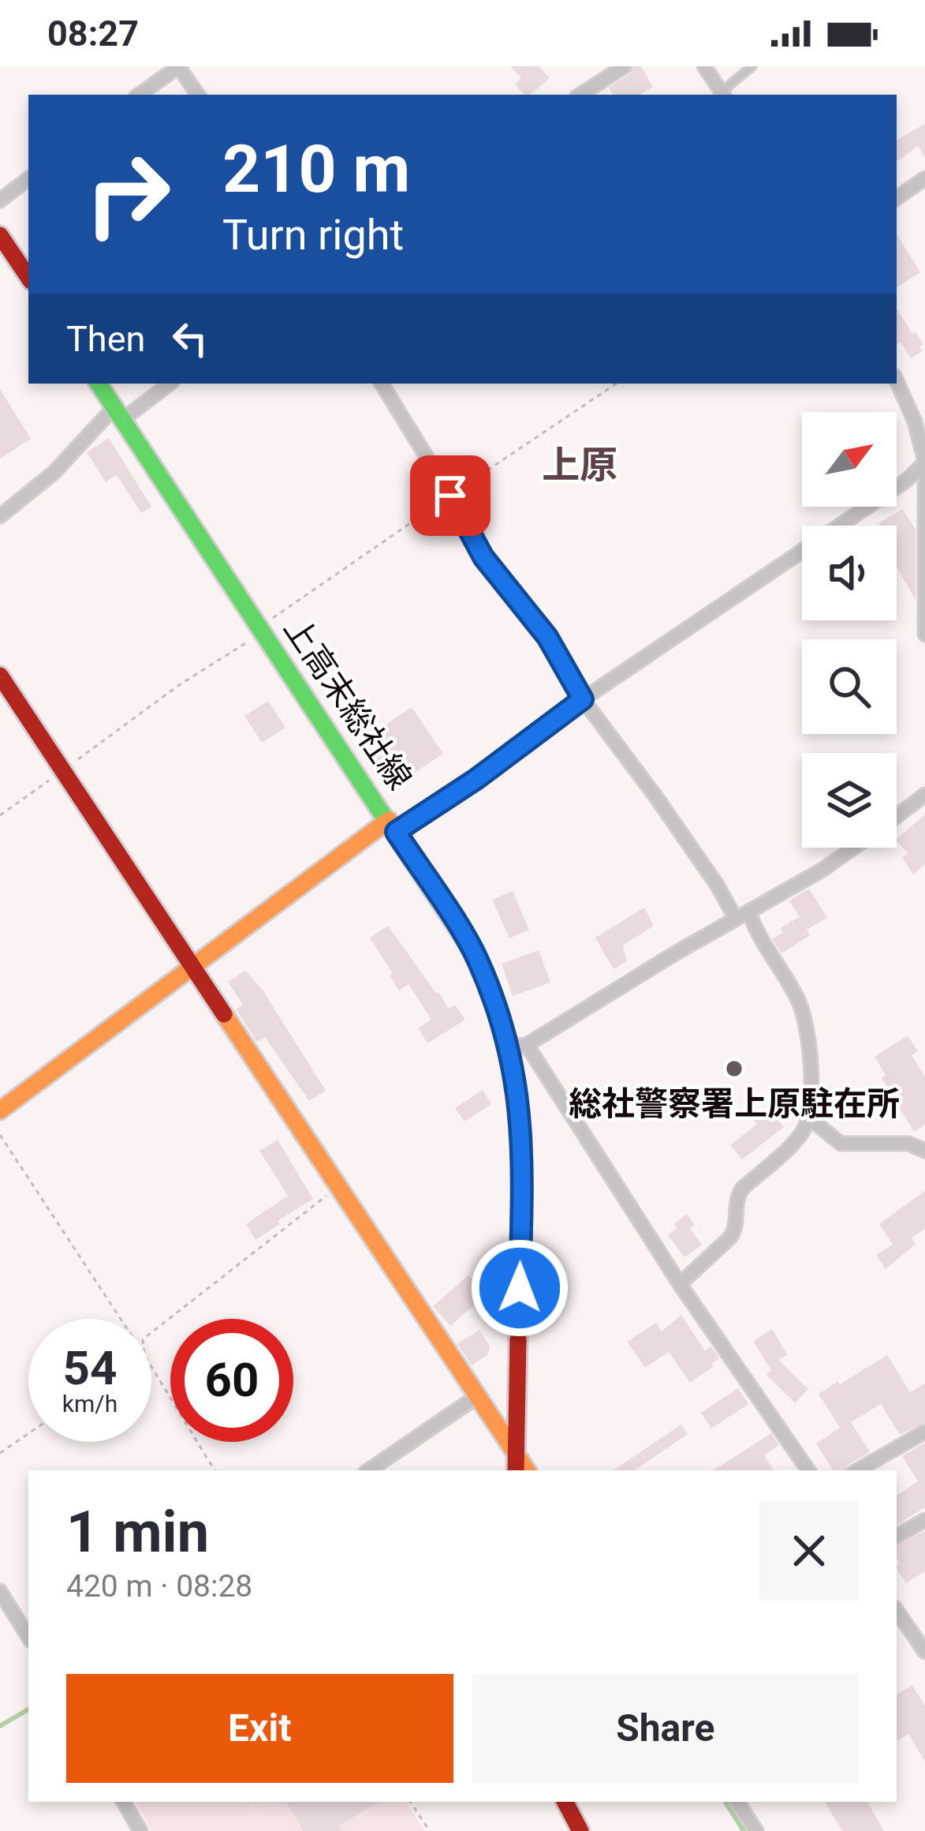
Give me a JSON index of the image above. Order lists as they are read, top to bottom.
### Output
{
  "streets": {
    "street": ["上高末総社線"]
  },
  "districts": ["上原"],
  "places": ["総社警察署上原駐在所"],
  "north": "top right",
  "page": {
    "status": "08:27",
    "turn": ["210 m", "Turn right"],
    "then": "Then",
    "speed": "54 km/h",
    "limit": "60",
    "heading": ["1 min", "420 m · 08:28"],
    "buttons": ["Exit", "Share"]
  }
}
